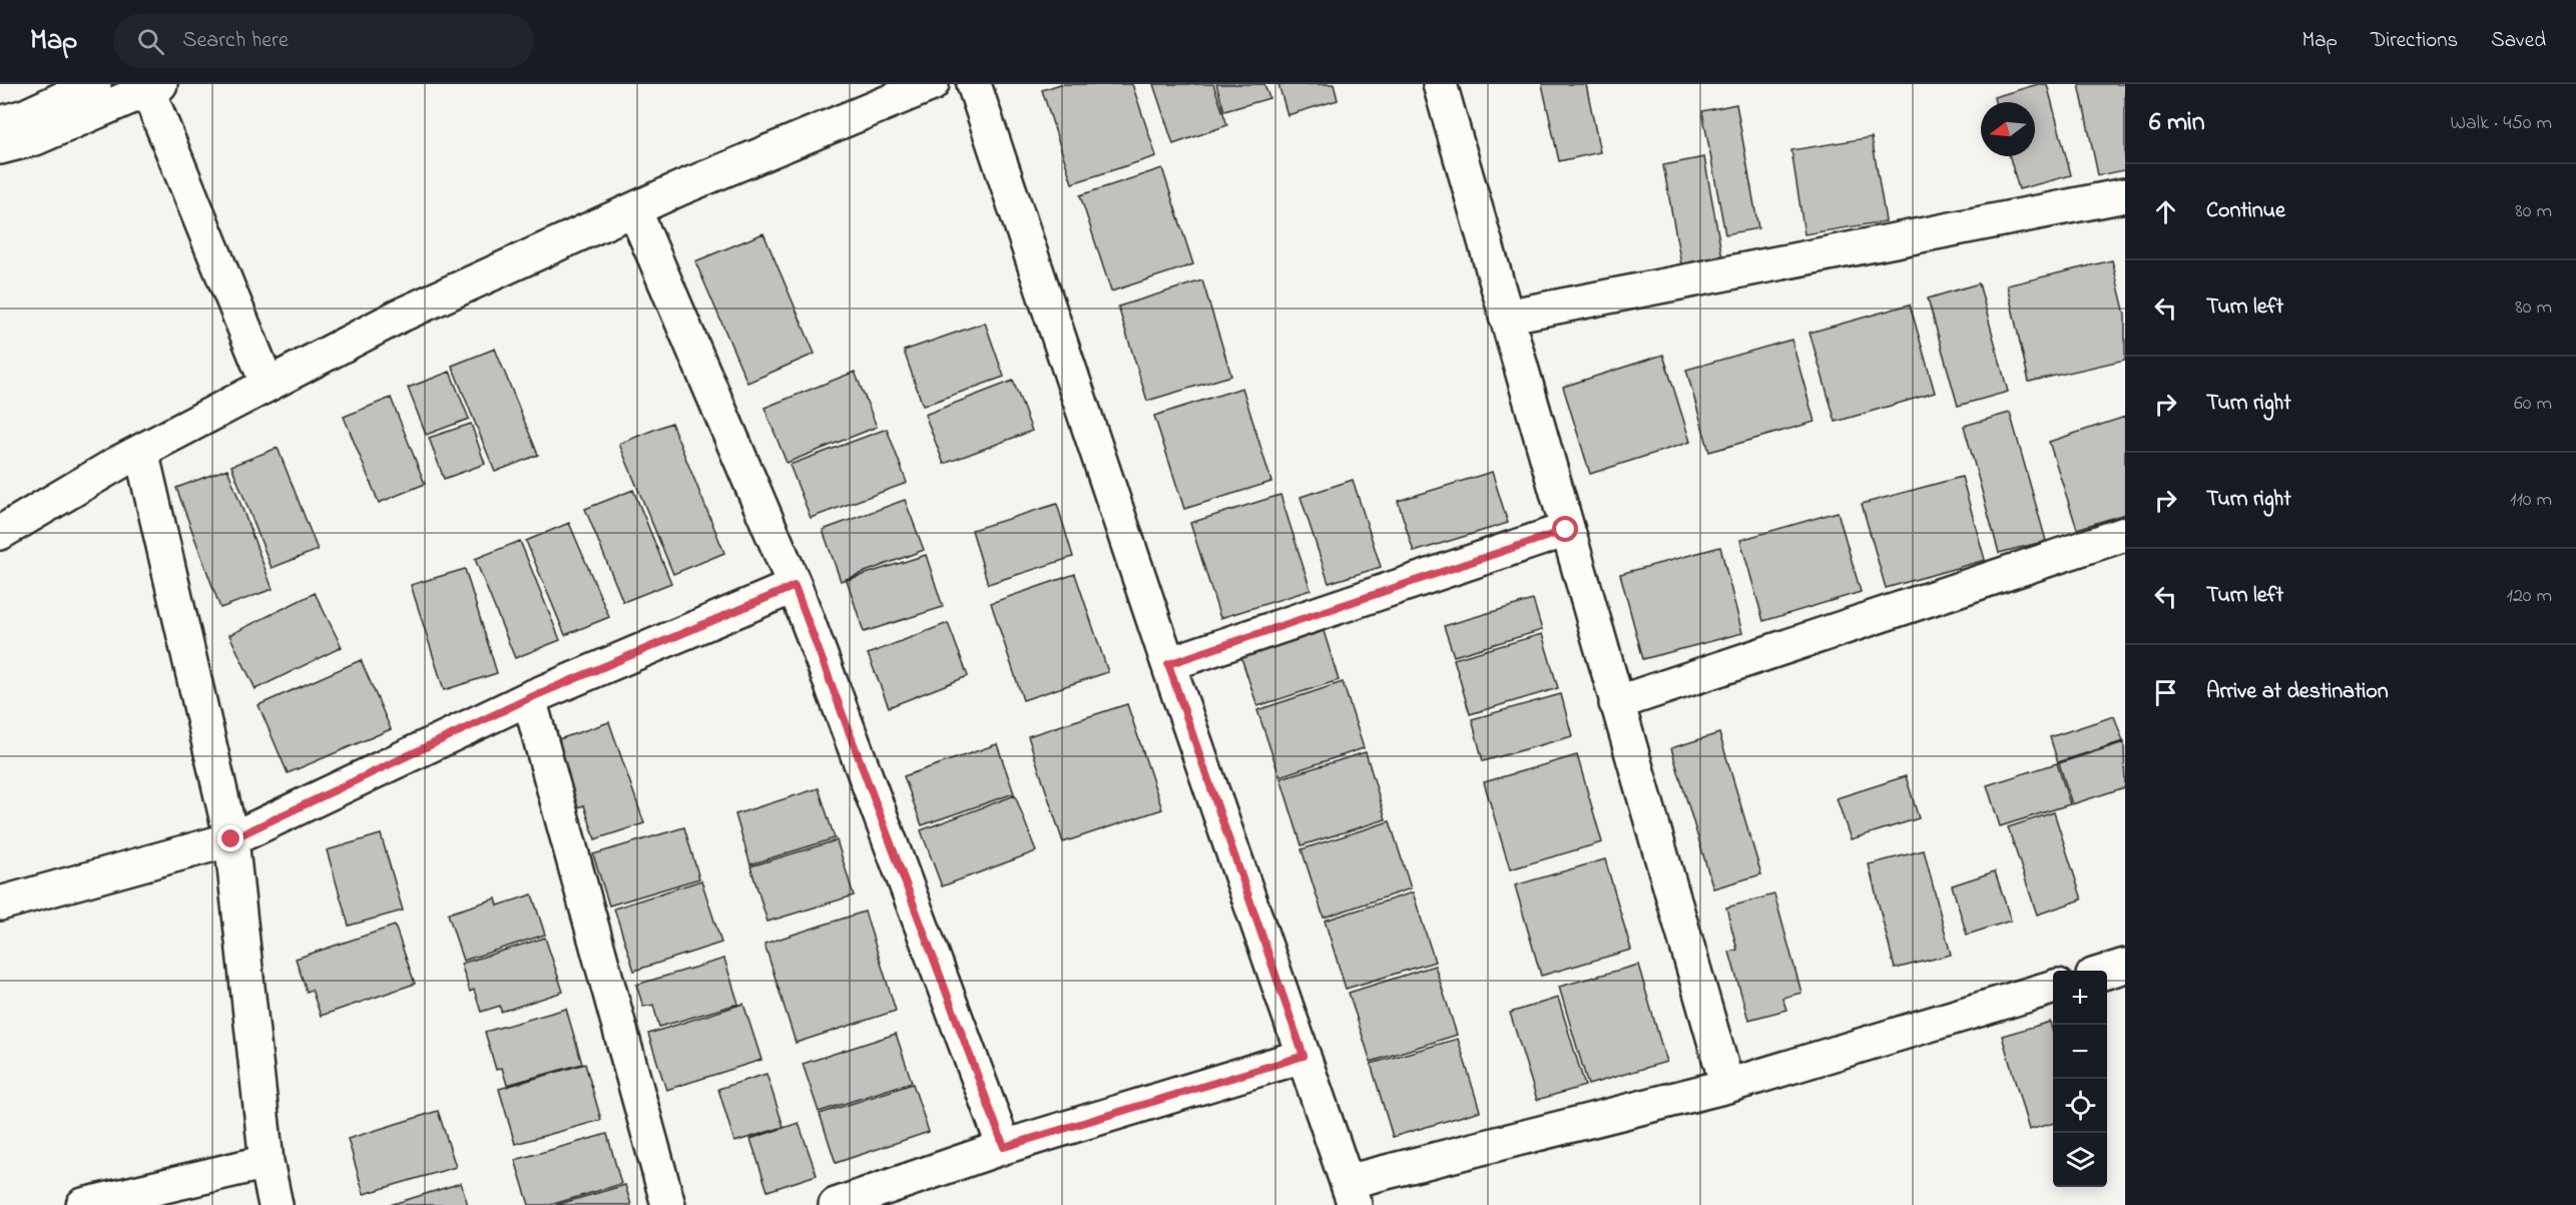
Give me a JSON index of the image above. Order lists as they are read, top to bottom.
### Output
{
  "north": "left",
  "page": {
    "header": "Map",
    "search": "Search here",
    "nav": ["Map", "Directions", "Saved"],
    "heading": ["6 min", "Walk · 450 m"],
    "list": [
      ["Continue", "80 m"],
      ["Turn left", "80 m"],
      ["Turn right", "60 m"],
      ["Turn right", "110 m"],
      ["Turn left", "120 m"],
      "Arrive at destination"
    ],
    "map_buttons": ["+", "−"]
  }
}
